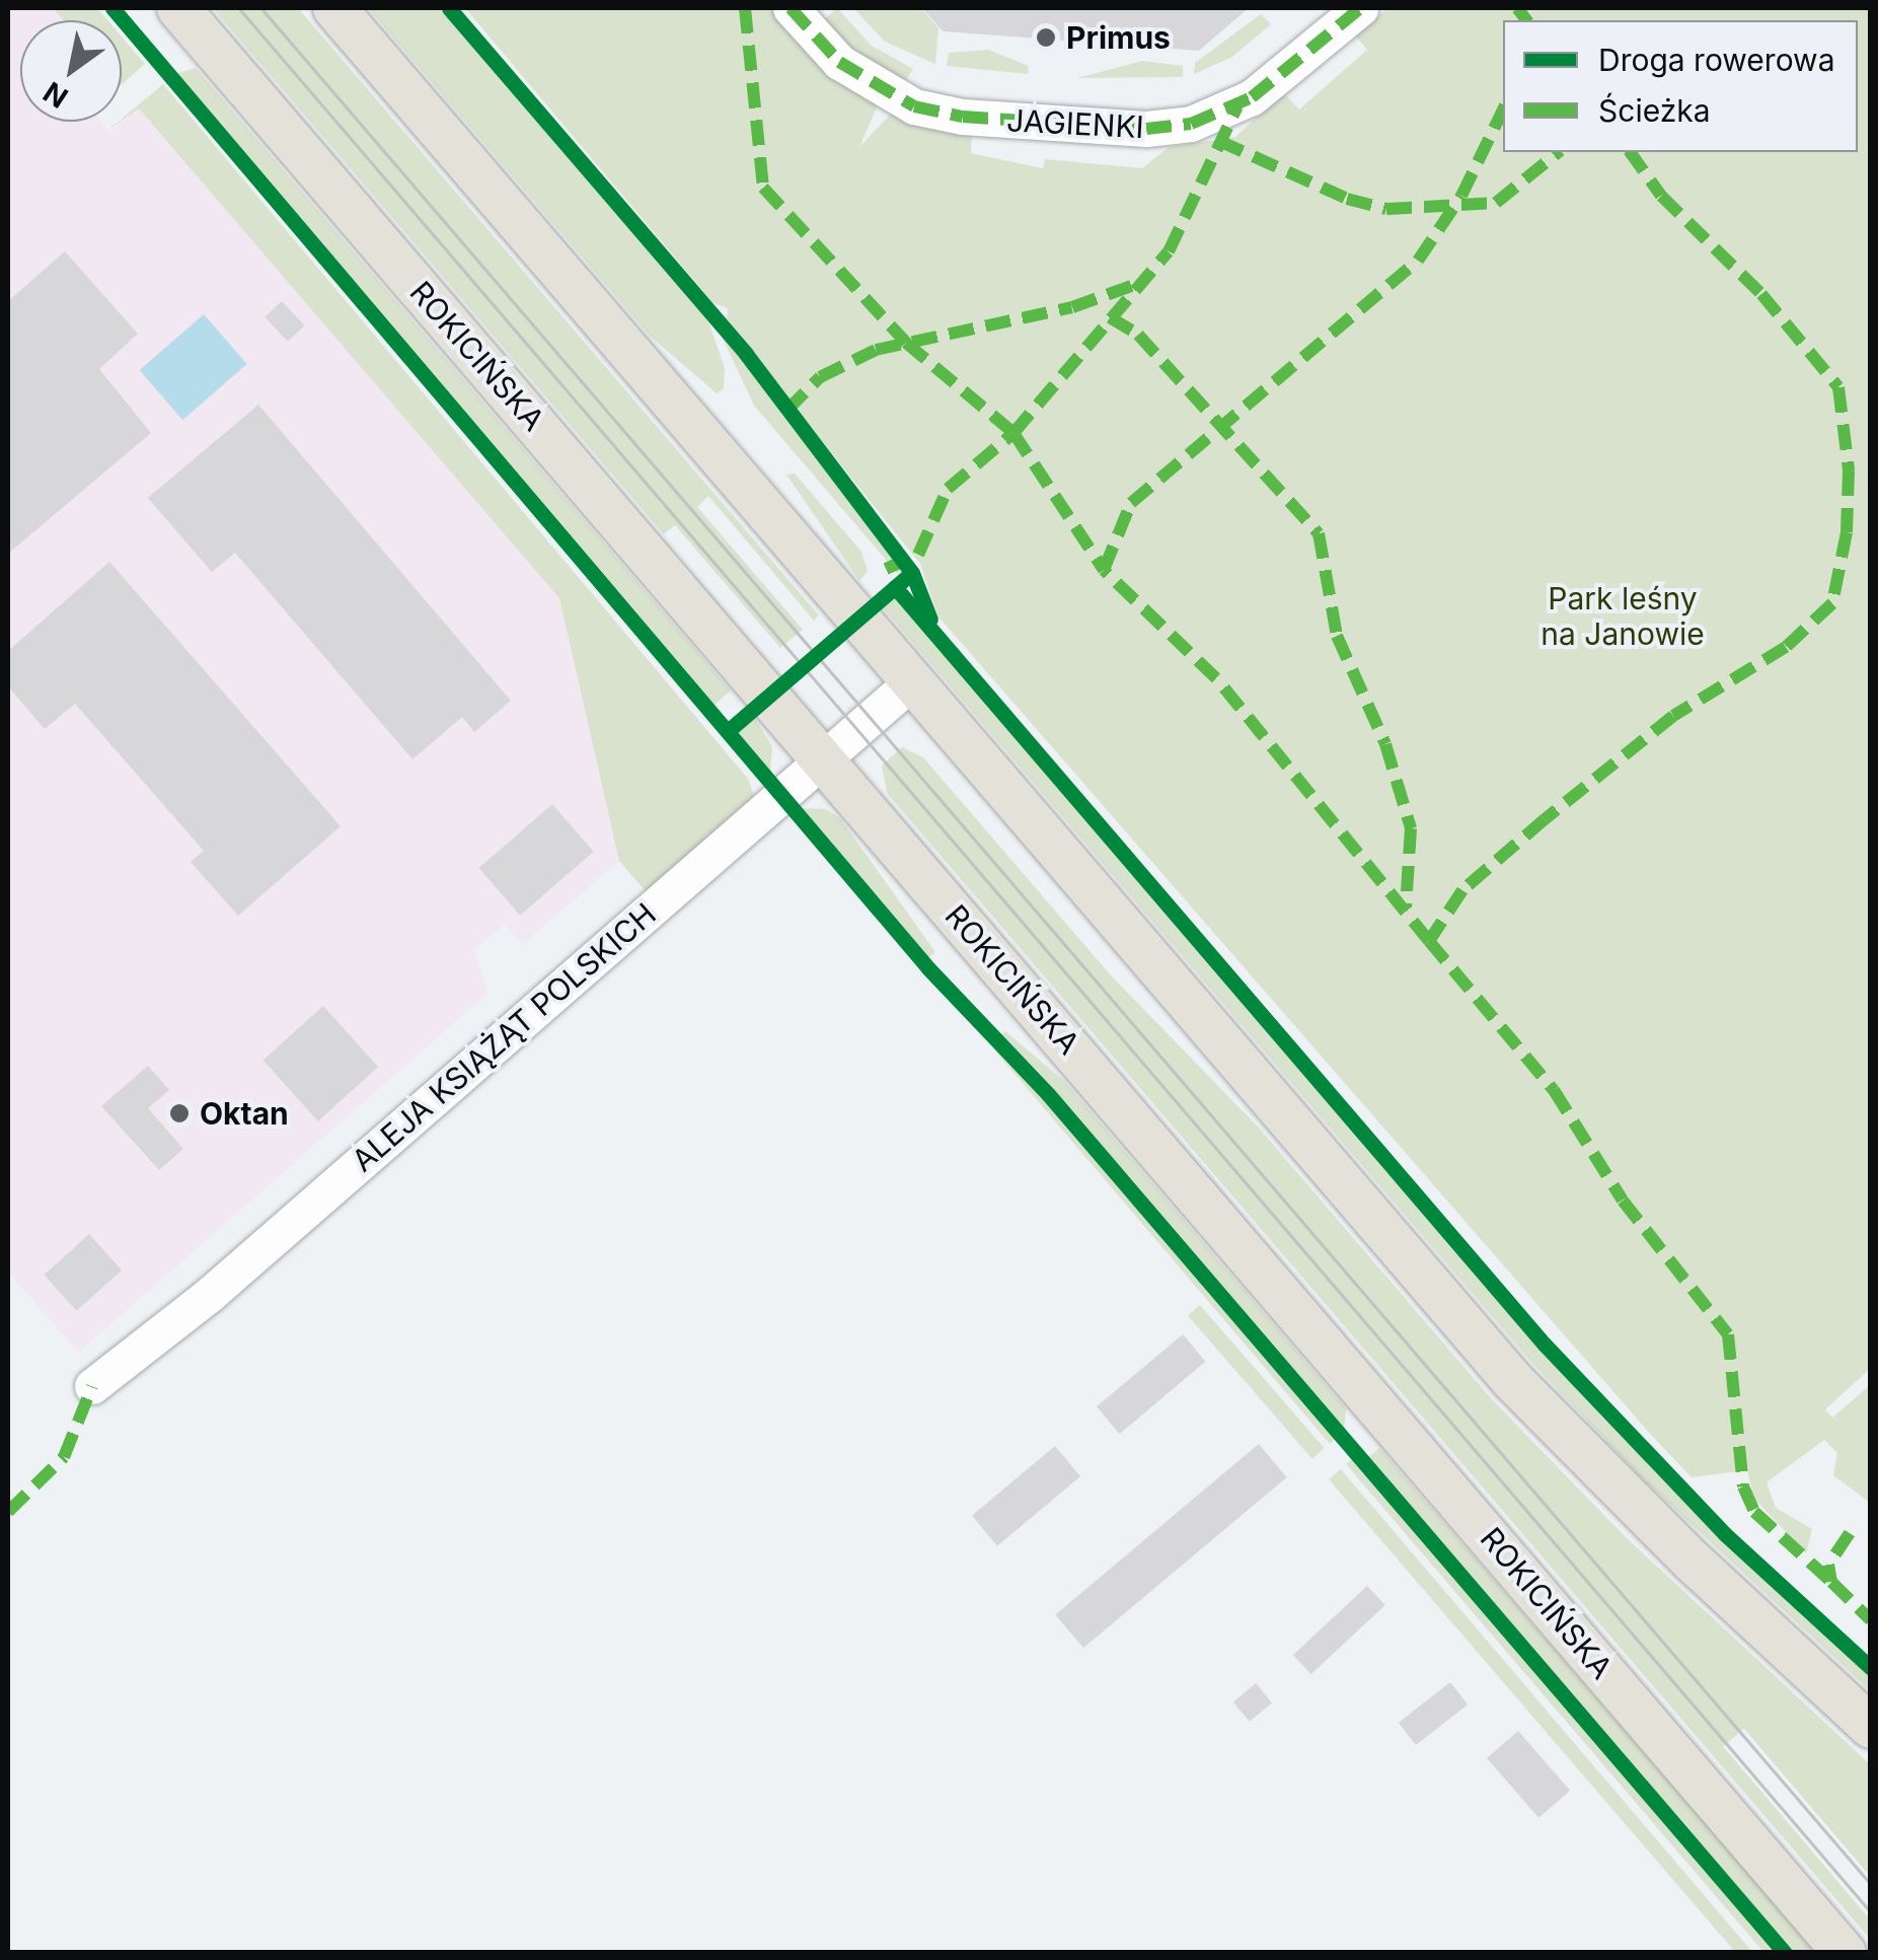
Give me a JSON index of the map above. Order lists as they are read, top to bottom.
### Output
{
  "streets": {
    "main road": ["ROKICIŃSKA"],
    "street": ["JAGIENKI", "ALEJA KSIĄŻĄT POLSKICH"]
  },
  "crossings": [
    ["ROKICIŃSKA", "ALEJA KSIĄŻĄT POLSKICH"]
  ],
  "parks": ["Park leśny na Janowie"],
  "places": ["Primus", "Oktan"],
  "legend": ["Droga rowerowa", "Ścieżka"],
  "north": "bottom left"
}
